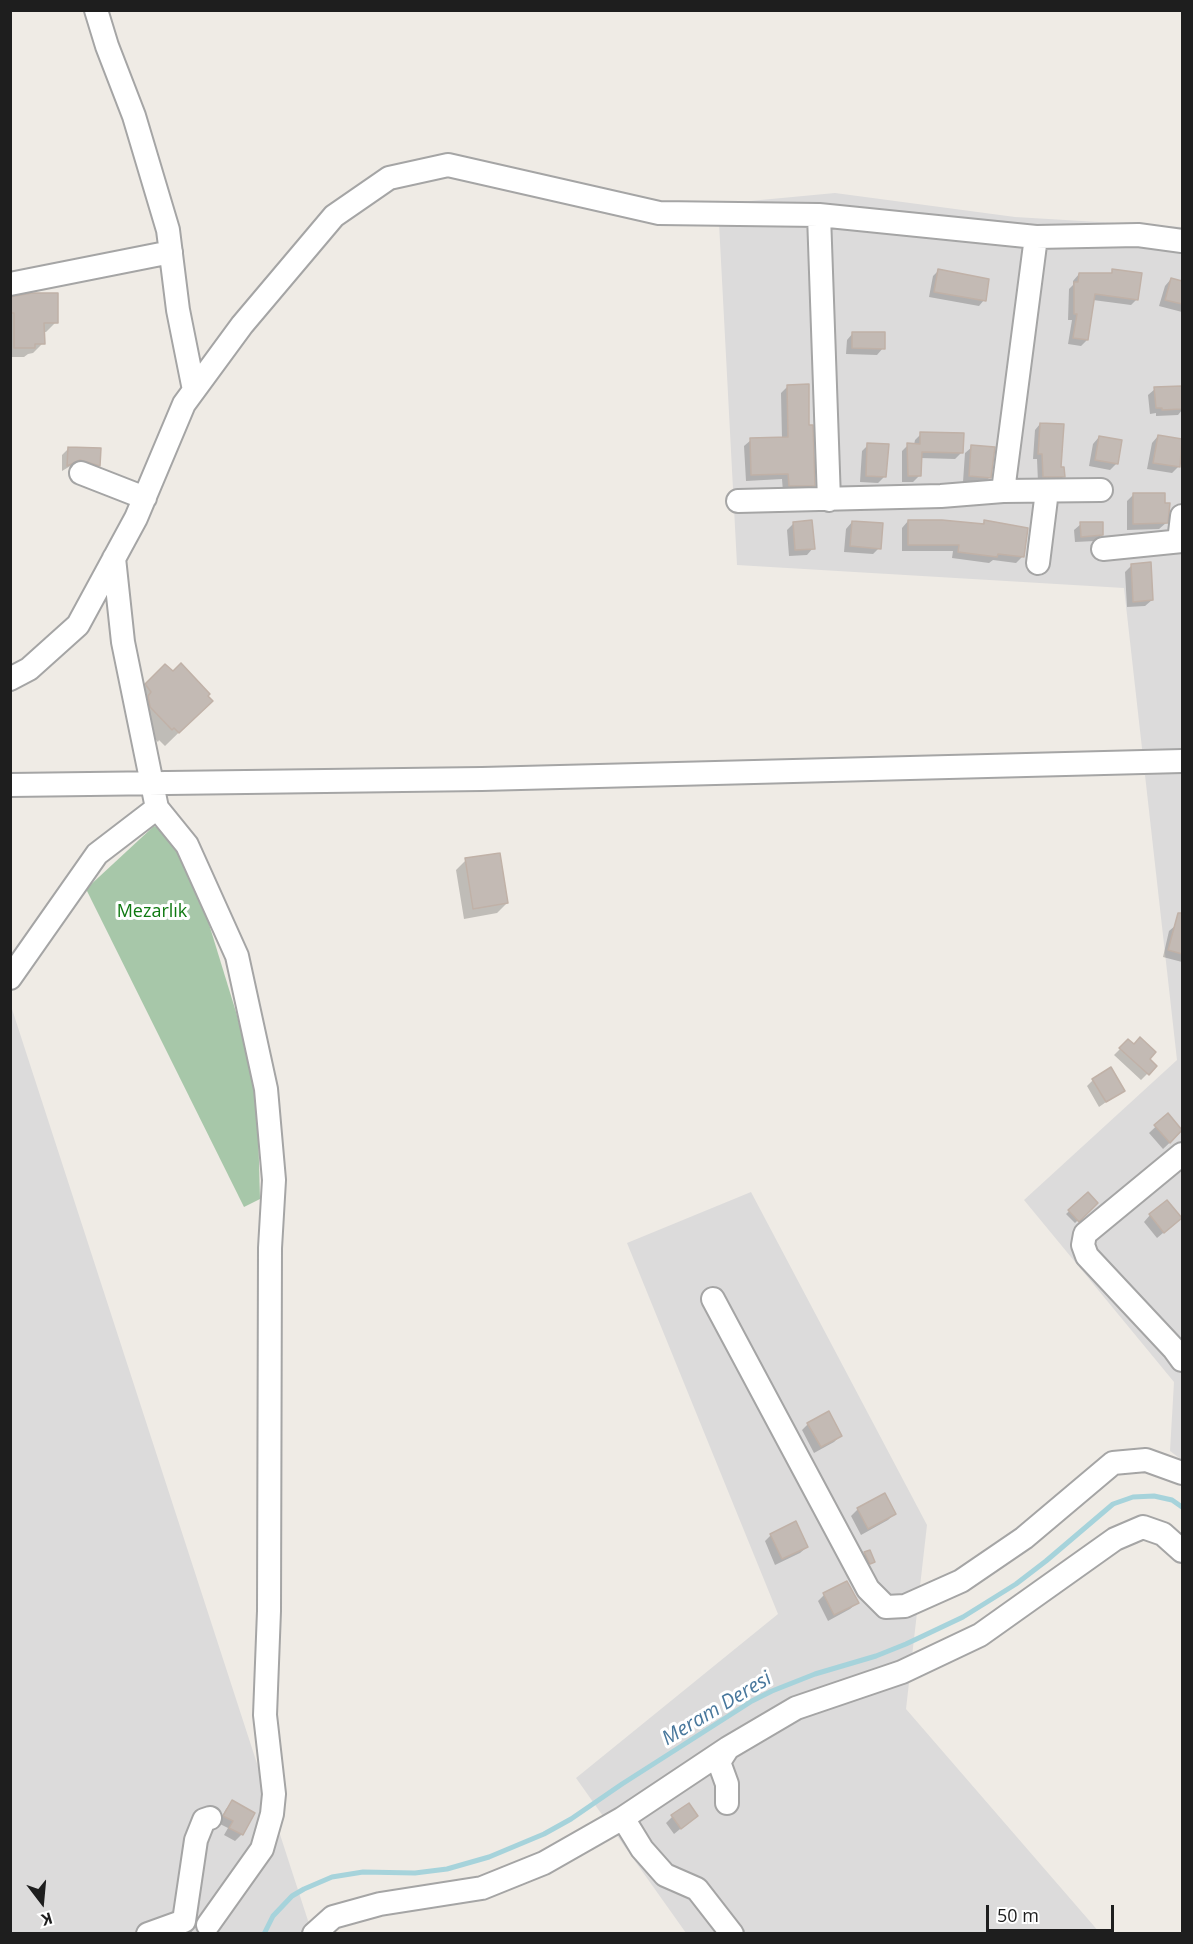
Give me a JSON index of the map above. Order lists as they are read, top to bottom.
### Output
{
  "water": ["Meram Deresi"],
  "parks": ["Mezarlık"],
  "scale_bar": "50 m",
  "north": "bottom"
}
